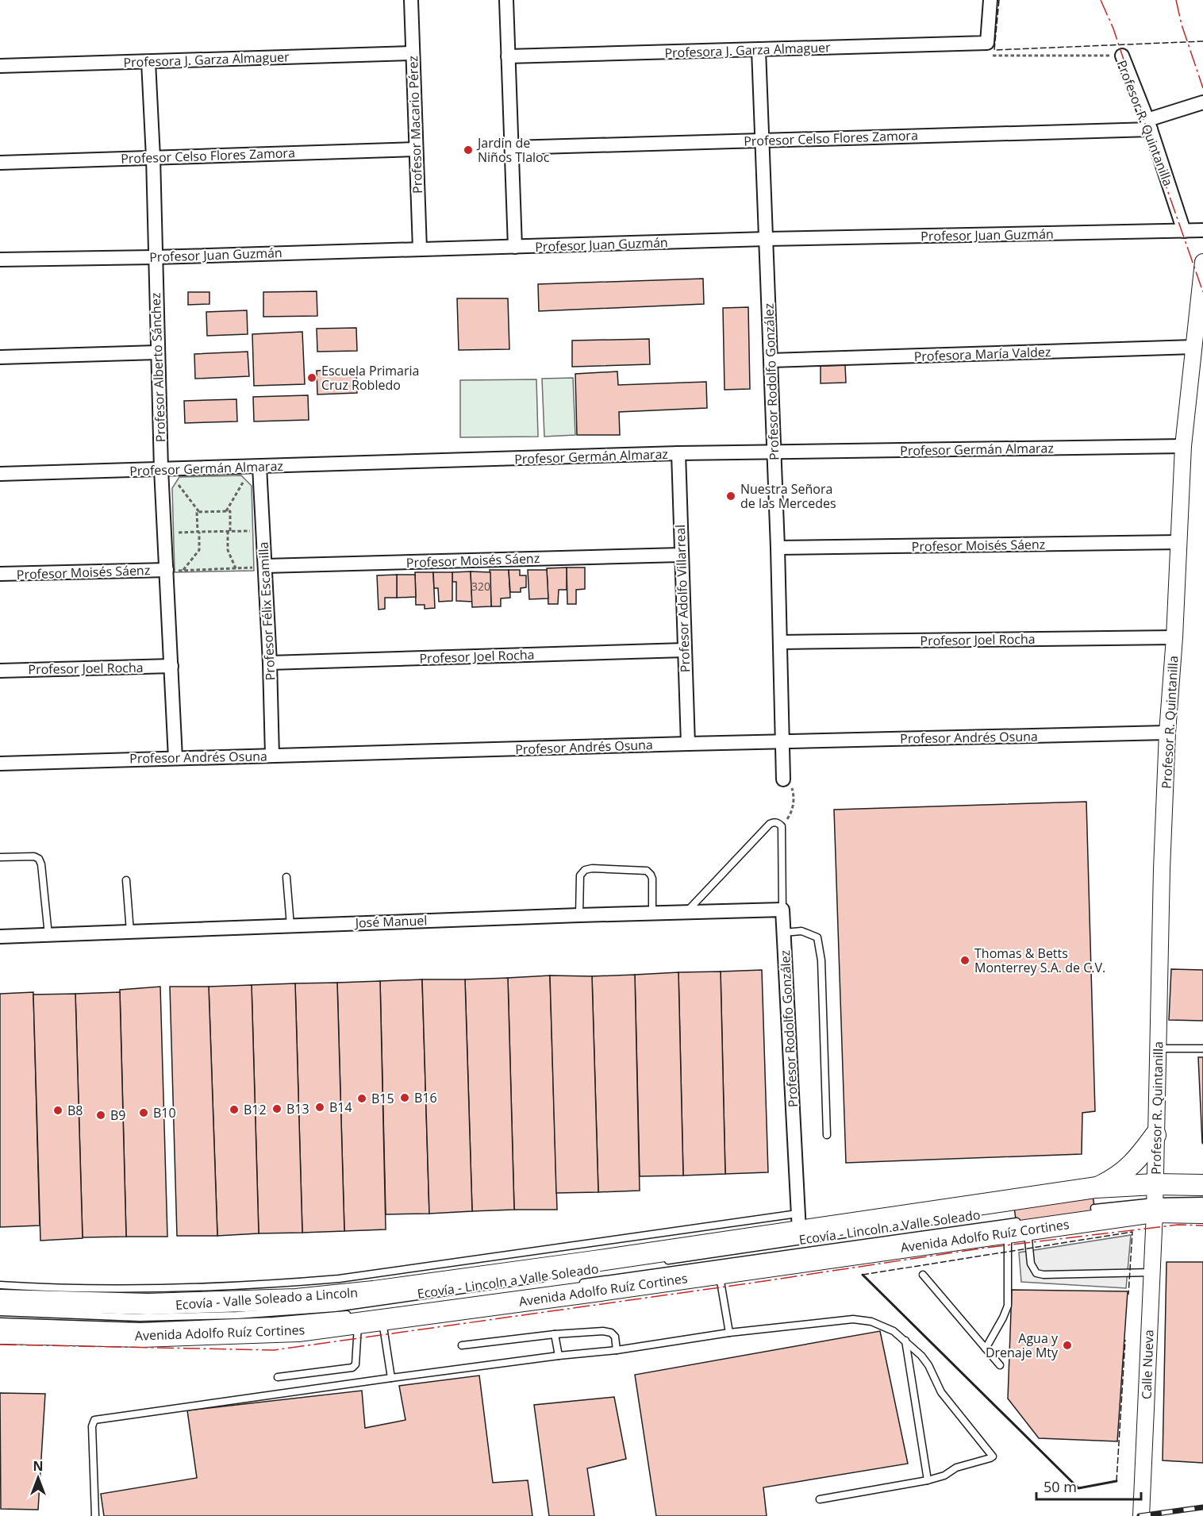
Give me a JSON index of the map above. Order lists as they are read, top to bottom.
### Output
{
  "streets": {
    "main road": ["Avenida Adolfo Ruíz Cortines"],
    "street": [
      "Profesora J. Garza Almaguer",
      "Profesor R. Quintanilla",
      "Profesor Macario Pérez",
      "Profesor Celso Flores Zamora",
      "Profesor Juan Guzmán",
      "Profesora María Valdez",
      "Profesor Alberto Sánchez",
      "Profesor Rodolfo González",
      "Profesor Germán Almaraz",
      "Profesor Moisés Sáenz",
      "Profesor Adolfo Villarreal",
      "Profesor Félix Escamilla",
      "Profesor Joel Rocha",
      "Profesor Andrés Osuna",
      "José Manuel",
      "Calle Nueva"
    ],
    "lane": ["Ecovía - Lincoln a Valle Soleado", "Ecovía - Valle Soleado a Lincoln"]
  },
  "crossings": [
    ["Profesora J. Garza Almaguer", "Profesor R. Quintanilla"],
    ["Profesora J. Garza Almaguer", "Profesor Macario Pérez"],
    ["Profesora J. Garza Almaguer", "Profesor Alberto Sánchez"],
    ["Profesora J. Garza Almaguer", "Profesor Rodolfo González"],
    ["Profesor R. Quintanilla", "Profesor Celso Flores Zamora"],
    ["Profesor R. Quintanilla", "Profesor Juan Guzmán"],
    ["Profesor R. Quintanilla", "Profesora María Valdez"],
    ["Profesor R. Quintanilla", "Profesor Germán Almaraz"],
    ["Profesor R. Quintanilla", "Profesor Moisés Sáenz"],
    ["Profesor R. Quintanilla", "Profesor Joel Rocha"],
    ["Profesor R. Quintanilla", "Profesor Andrés Osuna"],
    ["Profesor R. Quintanilla", "Avenida Adolfo Ruíz Cortines"],
    ["Profesor R. Quintanilla", "Calle Nueva"],
    ["Profesor Macario Pérez", "Profesor Celso Flores Zamora"],
    ["Profesor Macario Pérez", "Profesor Juan Guzmán"],
    ["Profesor Celso Flores Zamora", "Profesor Alberto Sánchez"],
    ["Profesor Celso Flores Zamora", "Profesor Rodolfo González"],
    ["Profesor Juan Guzmán", "Profesor Alberto Sánchez"],
    ["Profesor Juan Guzmán", "Profesor Rodolfo González"],
    ["Profesora María Valdez", "Profesor Rodolfo González"],
    ["Profesor Alberto Sánchez", "Profesor Germán Almaraz"],
    ["Profesor Alberto Sánchez", "Profesor Moisés Sáenz"],
    ["Profesor Alberto Sánchez", "Profesor Joel Rocha"],
    ["Profesor Alberto Sánchez", "Profesor Andrés Osuna"],
    ["Profesor Rodolfo González", "Profesor Germán Almaraz"],
    ["Profesor Rodolfo González", "Profesor Moisés Sáenz"],
    ["Profesor Rodolfo González", "Profesor Joel Rocha"],
    ["Profesor Rodolfo González", "Profesor Andrés Osuna"],
    ["Profesor Rodolfo González", "José Manuel"],
    ["Profesor Rodolfo González", "Avenida Adolfo Ruíz Cortines"],
    ["Profesor Germán Almaraz", "Profesor Adolfo Villarreal"],
    ["Profesor Germán Almaraz", "Profesor Félix Escamilla"],
    ["Profesor Moisés Sáenz", "Profesor Adolfo Villarreal"],
    ["Profesor Moisés Sáenz", "Profesor Félix Escamilla"],
    ["Profesor Adolfo Villarreal", "Profesor Joel Rocha"],
    ["Profesor Adolfo Villarreal", "Profesor Andrés Osuna"],
    ["Profesor Félix Escamilla", "Profesor Joel Rocha"],
    ["Profesor Félix Escamilla", "Profesor Andrés Osuna"],
    ["Ecovía - Lincoln a Valle Soleado", "Avenida Adolfo Ruíz Cortines"],
    ["Avenida Adolfo Ruíz Cortines", "Calle Nueva"]
  ],
  "places": [
    "Jardin de Niños Tlaloc",
    "Escuela Primaria Cruz Robledo",
    "Nuestra Señora de las Mercedes",
    "Thomas & Betts Monterrey S.A. de C.V.",
    "B16",
    "B15",
    "B14",
    "B13",
    "B12",
    "B8",
    "B10",
    "B9",
    "Agua y Drenaje Mty"
  ],
  "house_numbers": ["320"],
  "scale_bar": "50 m",
  "north": "top"
}
